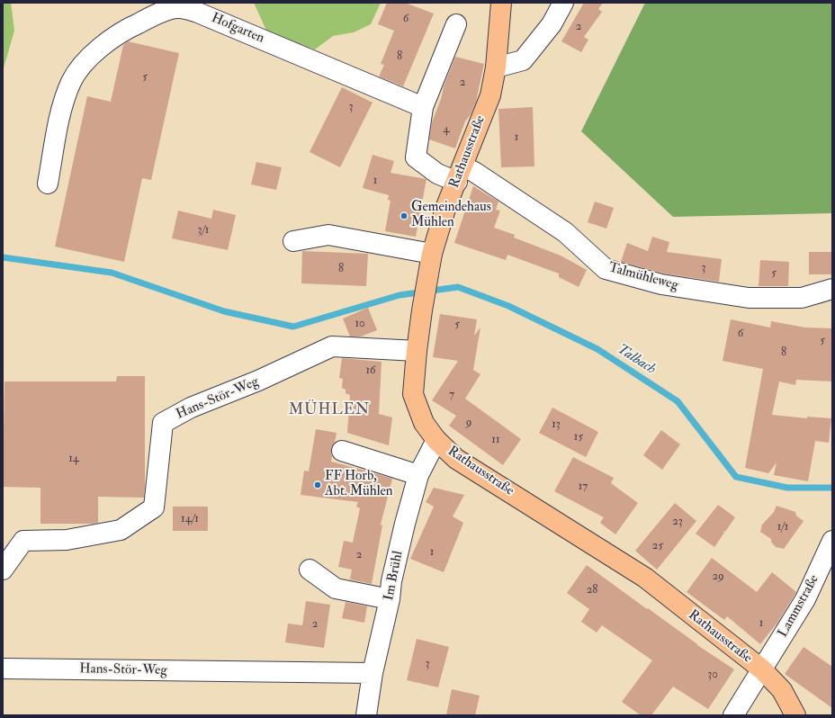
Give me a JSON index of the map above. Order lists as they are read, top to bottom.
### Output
{
  "streets": {
    "main road": ["Rathausstraße"],
    "street": [
      "Hofgarten",
      "Talmühleweg",
      "Hans-Stör-Weg",
      "Im Brühl",
      "Lammstraße"
    ]
  },
  "crossings": [
    ["Rathausstraße", "Talmühleweg"],
    ["Rathausstraße", "Hans-Stör-Weg"],
    ["Rathausstraße", "Im Brühl"],
    ["Rathausstraße", "Lammstraße"],
    ["Hans-Stör-Weg", "Im Brühl"]
  ],
  "districts": ["MÜHLEN"],
  "water": ["Talbach"],
  "places": ["Gemeindehaus Mühlen", "FF Horb, Abt. Mühlen"],
  "house_numbers": [
    "6",
    "2",
    "8",
    "5",
    "2",
    "3",
    "4",
    "1",
    "1",
    "3/1",
    "3",
    "8",
    "5",
    "10",
    "5",
    "6",
    "5",
    "8",
    "16",
    "7",
    "9",
    "13",
    "15",
    "11",
    "14",
    "17",
    "14/1",
    "23",
    "1/1",
    "25",
    "1",
    "2",
    "29",
    "28",
    "1",
    "2",
    "3",
    "30"
  ]
}
